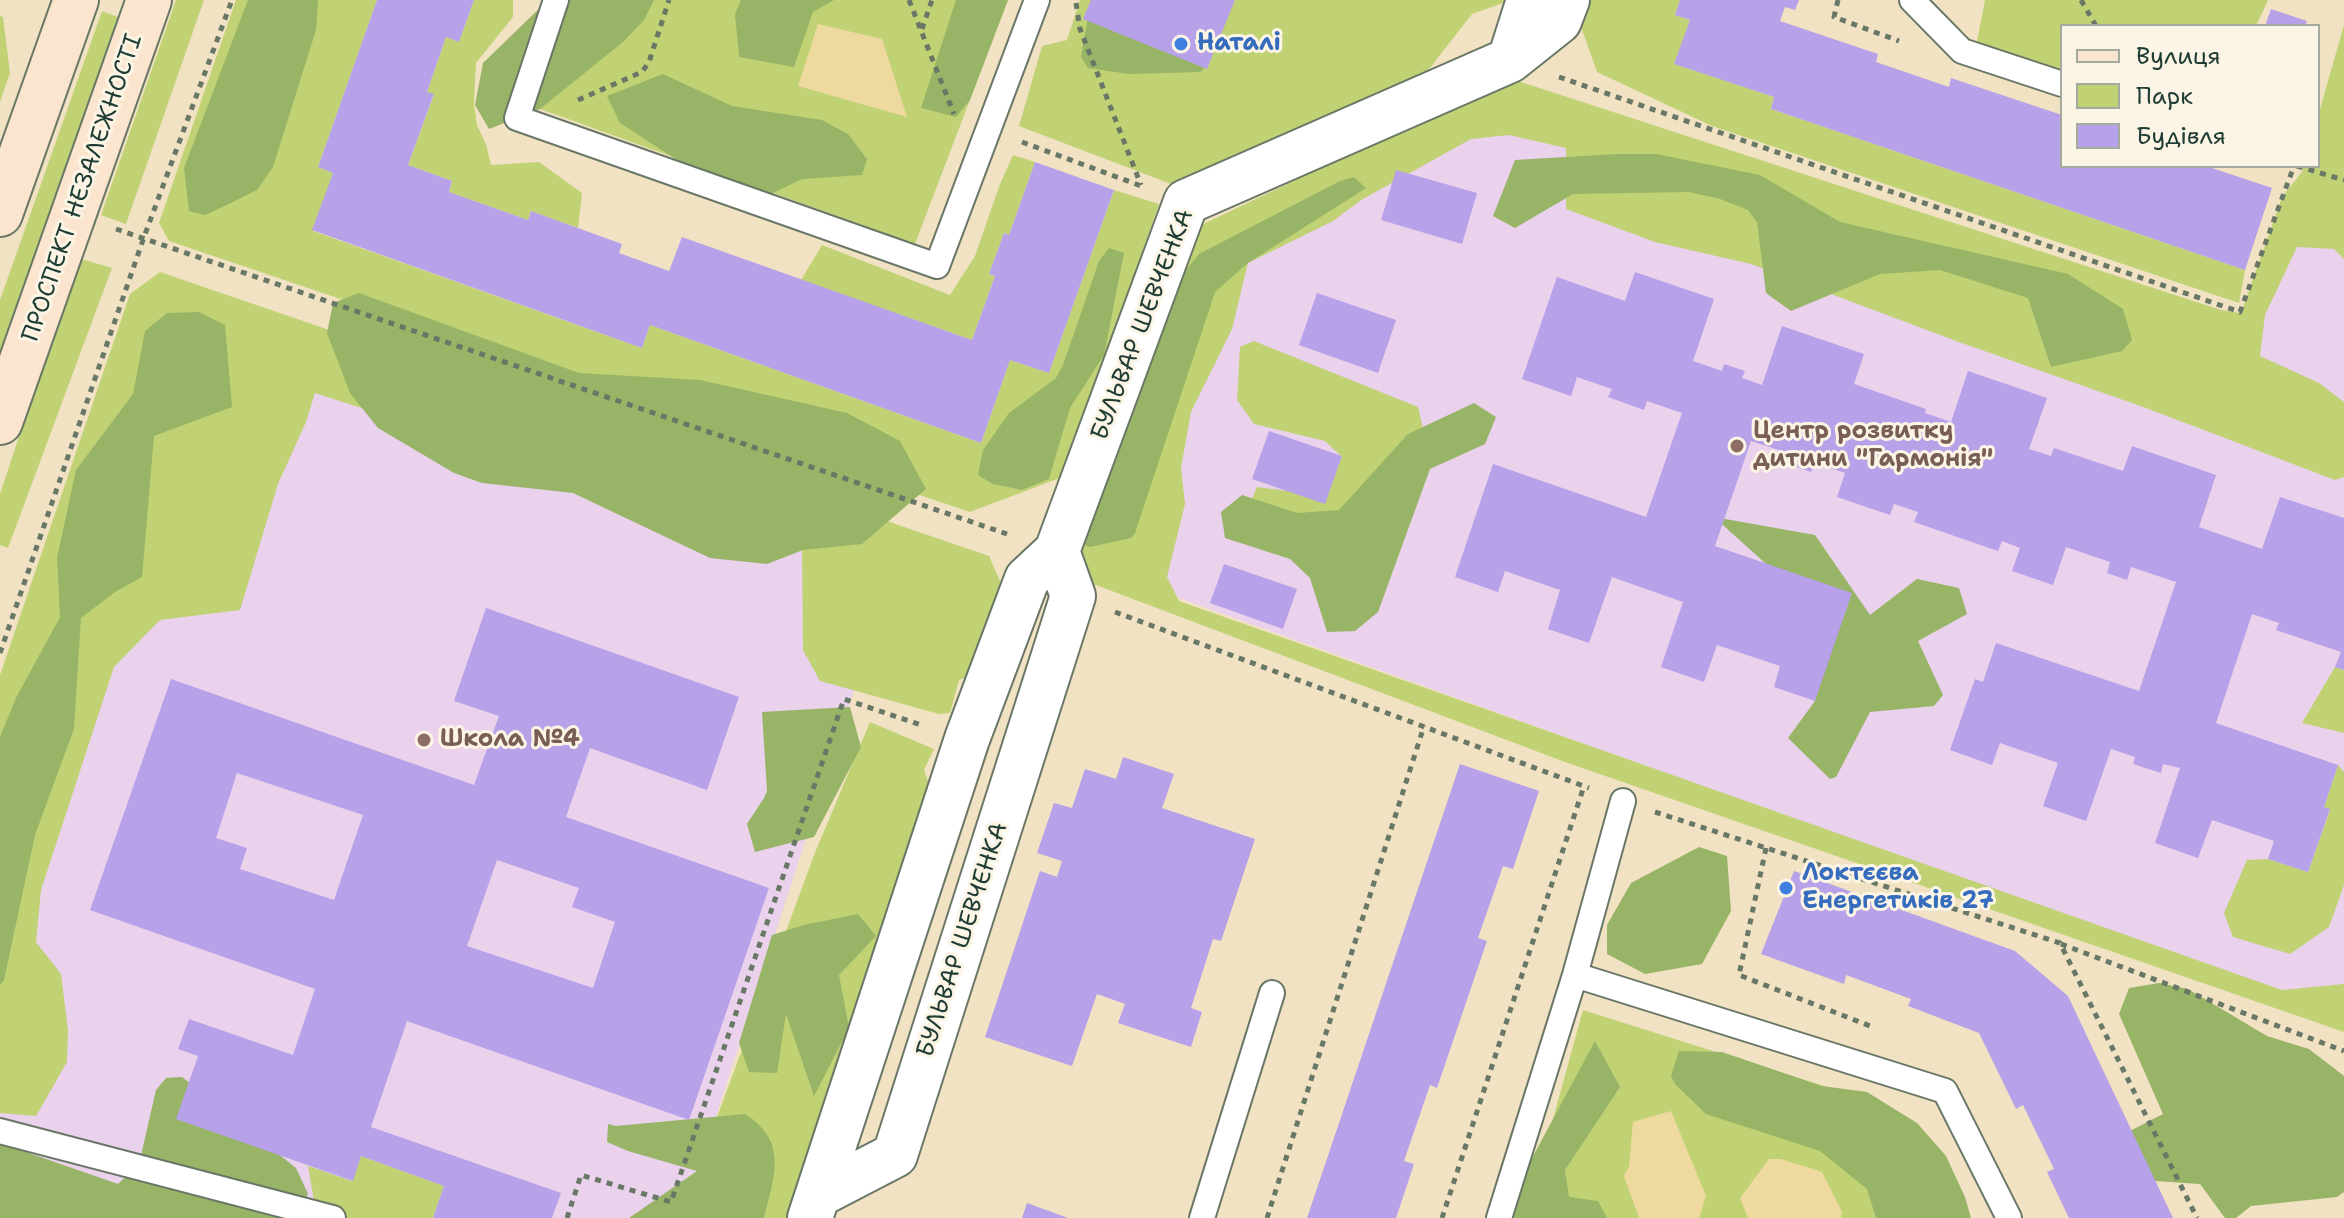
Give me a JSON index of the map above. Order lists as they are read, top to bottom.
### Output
{
  "streets": {
    "street": ["ПРОСПЕКТ НЕЗАЛЕЖНОСТІ", "БУЛЬВАР ШЕВЧЕНКА"]
  },
  "places": [
    "Наталі",
    "Центр розвитку дитини \"Гармонія\"",
    "Школа №4",
    "Локтєєва Енергетиків 27"
  ],
  "legend": ["Вулиця", "Парк", "Будівля"]
}
